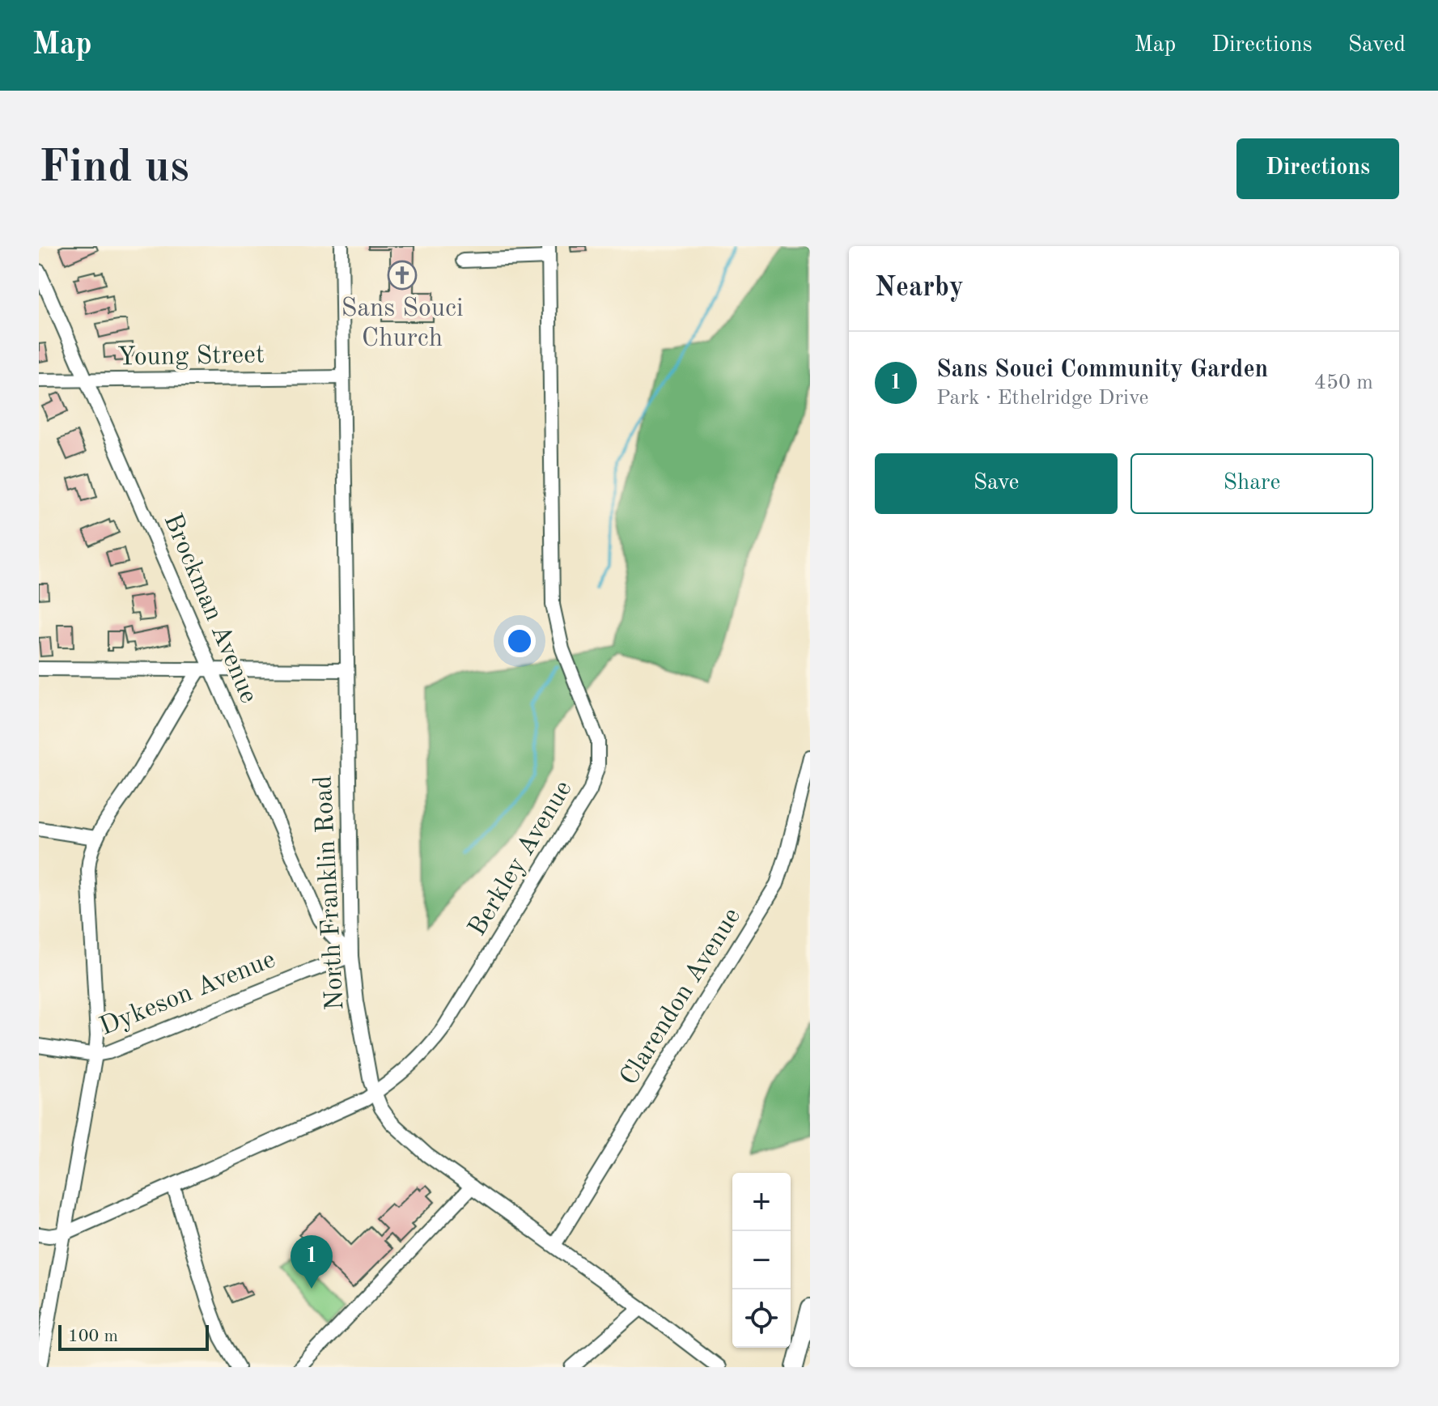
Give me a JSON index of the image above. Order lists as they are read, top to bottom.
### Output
{
  "streets": {
    "street": [
      "Young Street",
      "Brockman Avenue",
      "Berkley Avenue",
      "North Franklin Road",
      "Dykeson Avenue",
      "Clarendon Avenue"
    ]
  },
  "crossings": [
    ["Young Street", "Brockman Avenue"],
    ["Young Street", "North Franklin Road"],
    ["Brockman Avenue", "North Franklin Road"],
    ["Brockman Avenue", "Dykeson Avenue"],
    ["Berkley Avenue", "North Franklin Road"],
    ["North Franklin Road", "Dykeson Avenue"],
    ["North Franklin Road", "Clarendon Avenue"]
  ],
  "places": {
    "church": ["Sans Souci Church"]
  },
  "scale_bar": "100 m",
  "page": {
    "header": "Map",
    "nav": ["Map", "Directions", "Saved"],
    "buttons": [
      "Directions",
      ["Save", "Share"]
    ],
    "title": "Find us",
    "heading": "Nearby",
    "list": [
      {
        "mark": "1",
        "name": "Sans Souci Community Garden",
        "note": "Park · Ethelridge Drive",
        "value": "450 m"
      }
    ],
    "map_buttons": ["+", "−"],
    "pins": "1",
    "scale": "100 m"
  }
}
